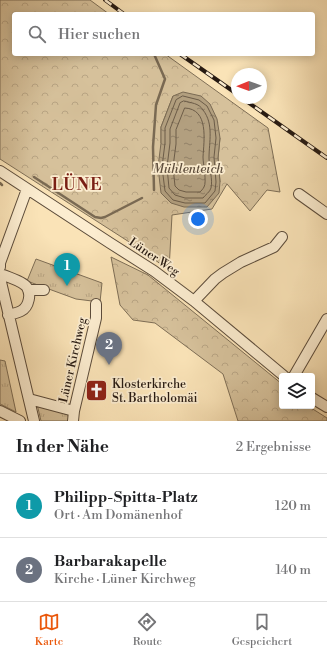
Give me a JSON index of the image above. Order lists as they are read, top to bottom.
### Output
{
  "streets": {
    "street": ["Lüner Weg", "Lüner Kirchweg"]
  },
  "districts": ["LÜNE"],
  "water": ["Mühlenteich"],
  "places": {
    "church": ["Klosterkirche St. Bartholomäi"]
  },
  "north": "left",
  "page": {
    "search": "Hier suchen",
    "pins": ["1", "2"],
    "heading": ["In der Nähe", "2 Ergebnisse"],
    "list": [
      {
        "mark": "1",
        "name": "Philipp-Spitta-Platz",
        "note": "Ort · Am Domänenhof",
        "value": "120 m"
      },
      {
        "mark": "2",
        "name": "Barbarakapelle",
        "note": "Kirche · Lüner Kirchweg",
        "value": "140 m"
      }
    ],
    "nav": ["Karte", "Route", "Gespeichert"]
  }
}
